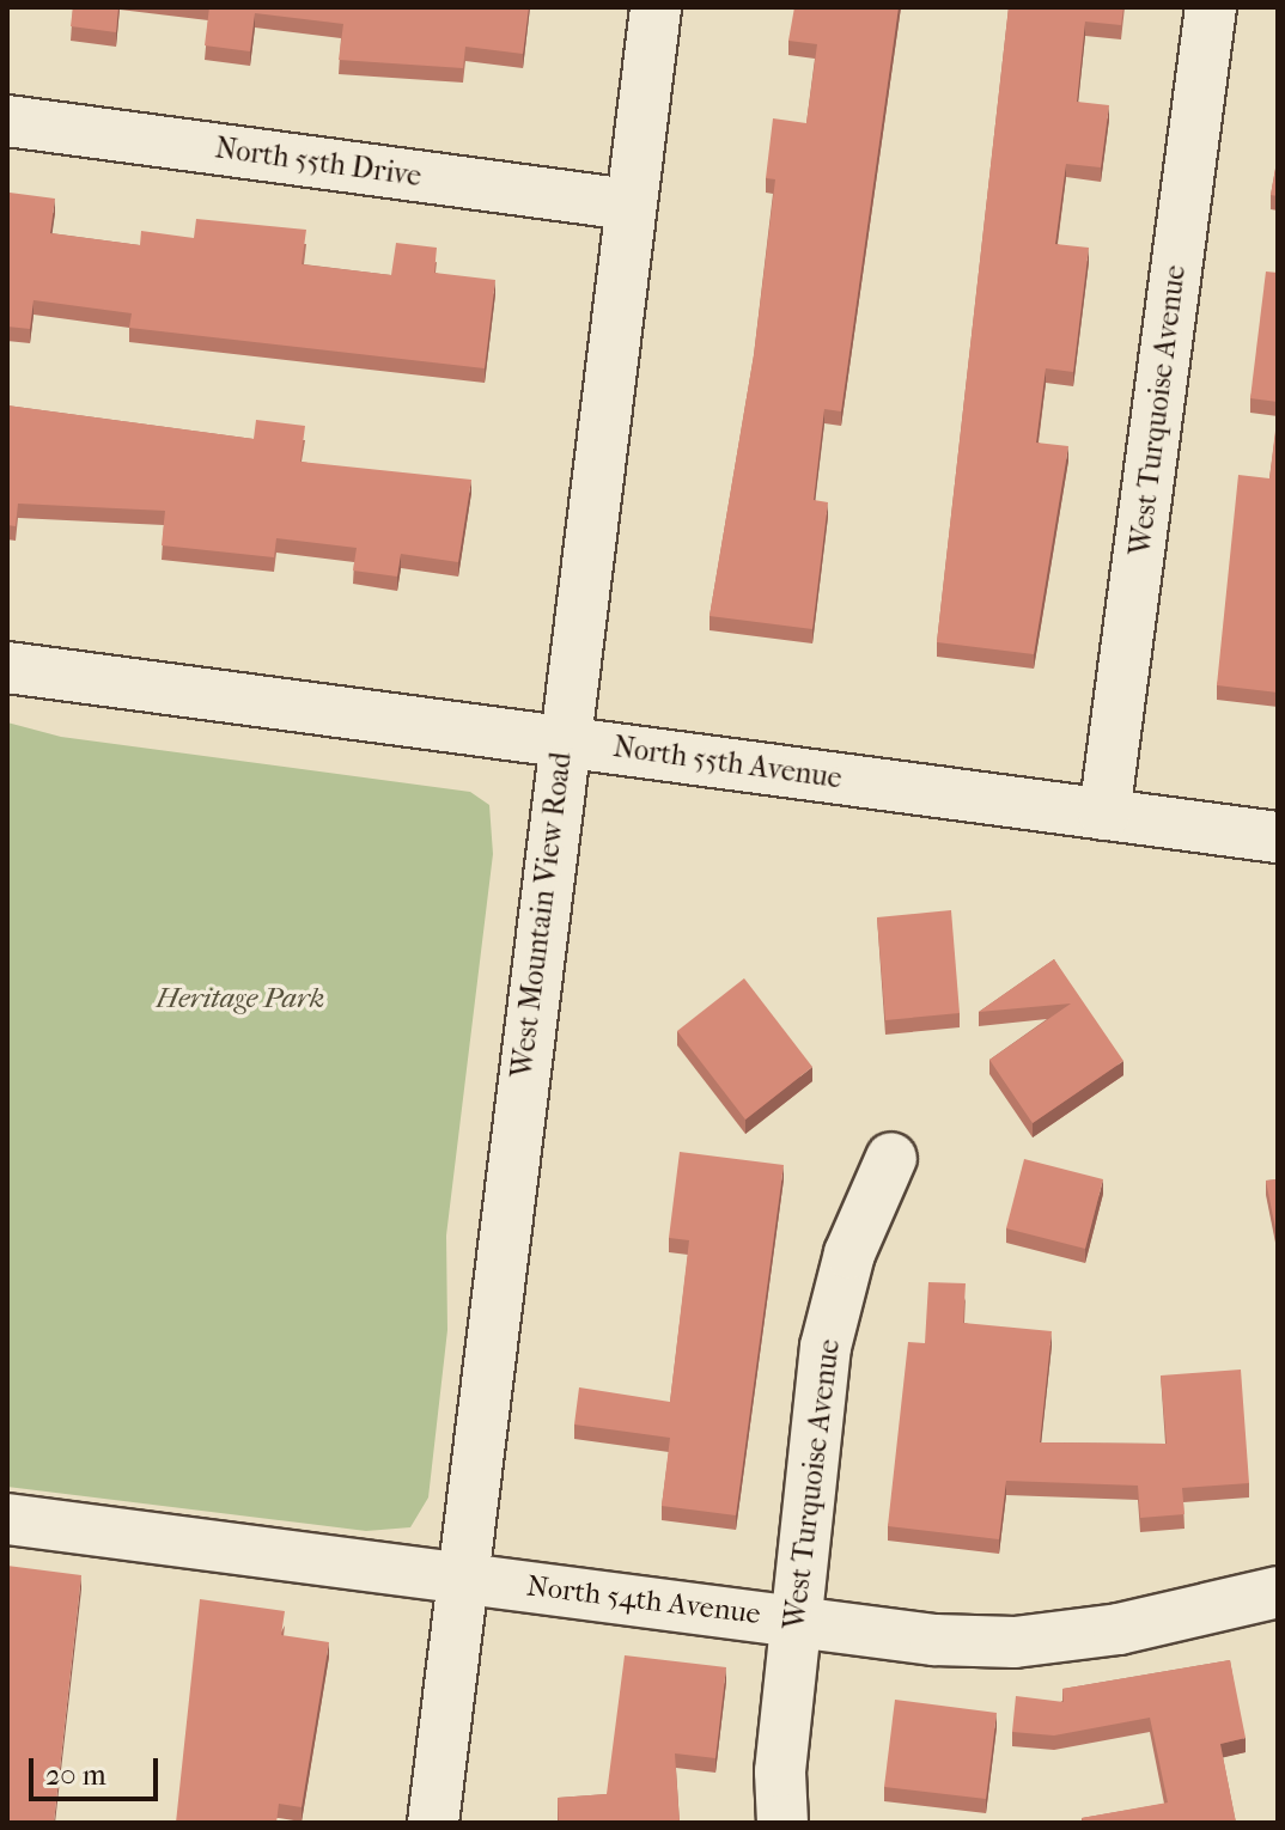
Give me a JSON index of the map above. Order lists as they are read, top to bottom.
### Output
{
  "streets": {
    "street": [
      "North 55th Drive",
      "West Turquoise Avenue",
      "North 55th Avenue",
      "West Mountain View Road",
      "North 54th Avenue"
    ]
  },
  "crossings": [
    ["North 55th Drive", "West Mountain View Road"],
    ["West Turquoise Avenue", "North 55th Avenue"],
    ["West Turquoise Avenue", "North 54th Avenue"],
    ["North 55th Avenue", "West Mountain View Road"],
    ["West Mountain View Road", "North 54th Avenue"]
  ],
  "parks": ["Heritage Park"],
  "scale_bar": "20 m"
}
